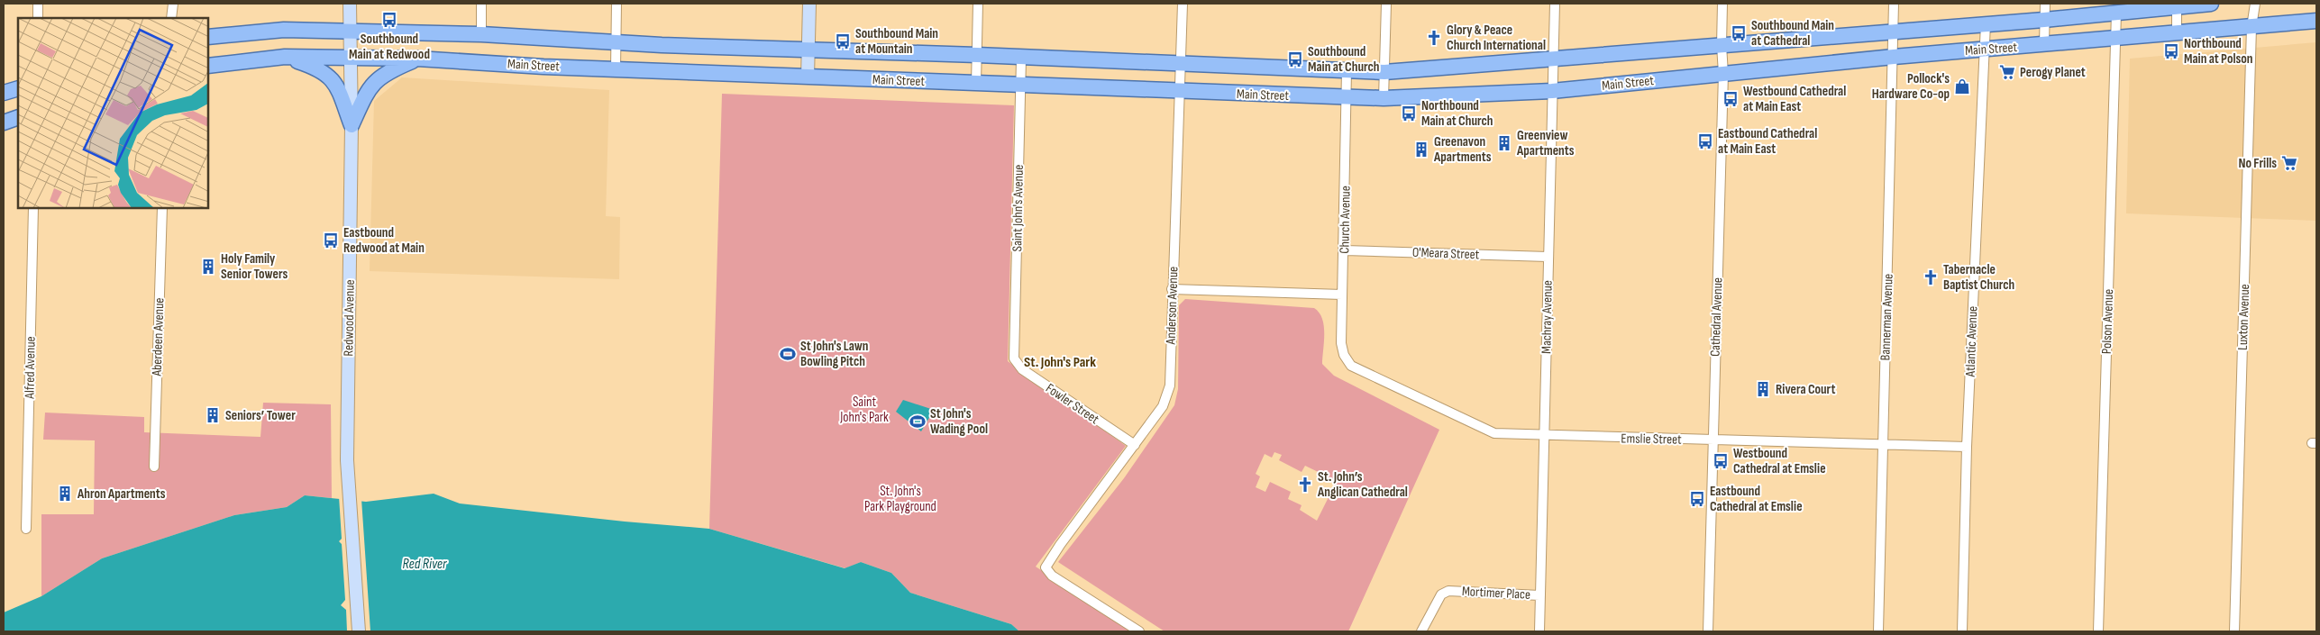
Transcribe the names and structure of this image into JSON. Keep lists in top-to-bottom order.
{
  "streets": {
    "main road": ["Main Street", "Redwood Avenue"],
    "street": [
      "Saint John's Avenue",
      "Church Avenue",
      "O'Meara Street",
      "Anderson Avenue",
      "Machray Avenue",
      "Cathedral Avenue",
      "Bannerman Avenue",
      "Luxton Avenue",
      "Polson Avenue",
      "Aberdeen Avenue",
      "Atlantic Avenue",
      "Alfred Avenue",
      "Fowler Street",
      "Emslie Street",
      "Mortimer Place"
    ]
  },
  "crossings": [
    ["Main Street", "Saint John's Avenue"],
    ["Main Street", "Church Avenue"],
    ["Main Street", "Anderson Avenue"],
    ["Main Street", "Machray Avenue"],
    ["Main Street", "Cathedral Avenue"],
    ["Main Street", "Bannerman Avenue"],
    ["Main Street", "Luxton Avenue"],
    ["Main Street", "Redwood Avenue"],
    ["Main Street", "Polson Avenue"],
    ["Main Street", "Atlantic Avenue"],
    ["Saint John's Avenue", "Fowler Street"],
    ["Church Avenue", "O'Meara Street"],
    ["Church Avenue", "Emslie Street"],
    ["O'Meara Street", "Machray Avenue"],
    ["Anderson Avenue", "Fowler Street"],
    ["Machray Avenue", "Emslie Street"],
    ["Machray Avenue", "Mortimer Place"],
    ["Cathedral Avenue", "Emslie Street"],
    ["Bannerman Avenue", "Emslie Street"],
    ["Atlantic Avenue", "Emslie Street"]
  ],
  "districts": ["St. John's Park"],
  "water": ["Red River"],
  "parks": ["Saint John's Park", "St. John's Park Playground"],
  "places": {
    "bus stop": [
      "Southbound Main at Redwood",
      "Southbound Main at Cathedral",
      "Southbound Main at Mountain",
      "Northbound Main at Polson",
      "Southbound Main at Church",
      "Westbound Cathedral at Main East",
      "Northbound Main at Church",
      "Eastbound Cathedral at Main East",
      "Eastbound Redwood at Main",
      "Westbound Cathedral at Emslie",
      "Eastbound Cathedral at Emslie"
    ],
    "church": ["Glory & Peace Church International", "Tabernacle Baptist Church", "St. John’s Anglican Cathedral"],
    "supermarket": ["Perogy Planet", "No Frills"],
    "shop": ["Pollock's Hardware Co-op"],
    "building": [
      "Greenview Apartments",
      "Greenavon Apartments",
      "Holy Family Senior Towers",
      "Rivera Court",
      "Seniors’ Tower",
      "Ahron Apartments"
    ],
    "sports": ["St John's Lawn Bowling Pitch", "St John's Wading Pool"]
  }
}
